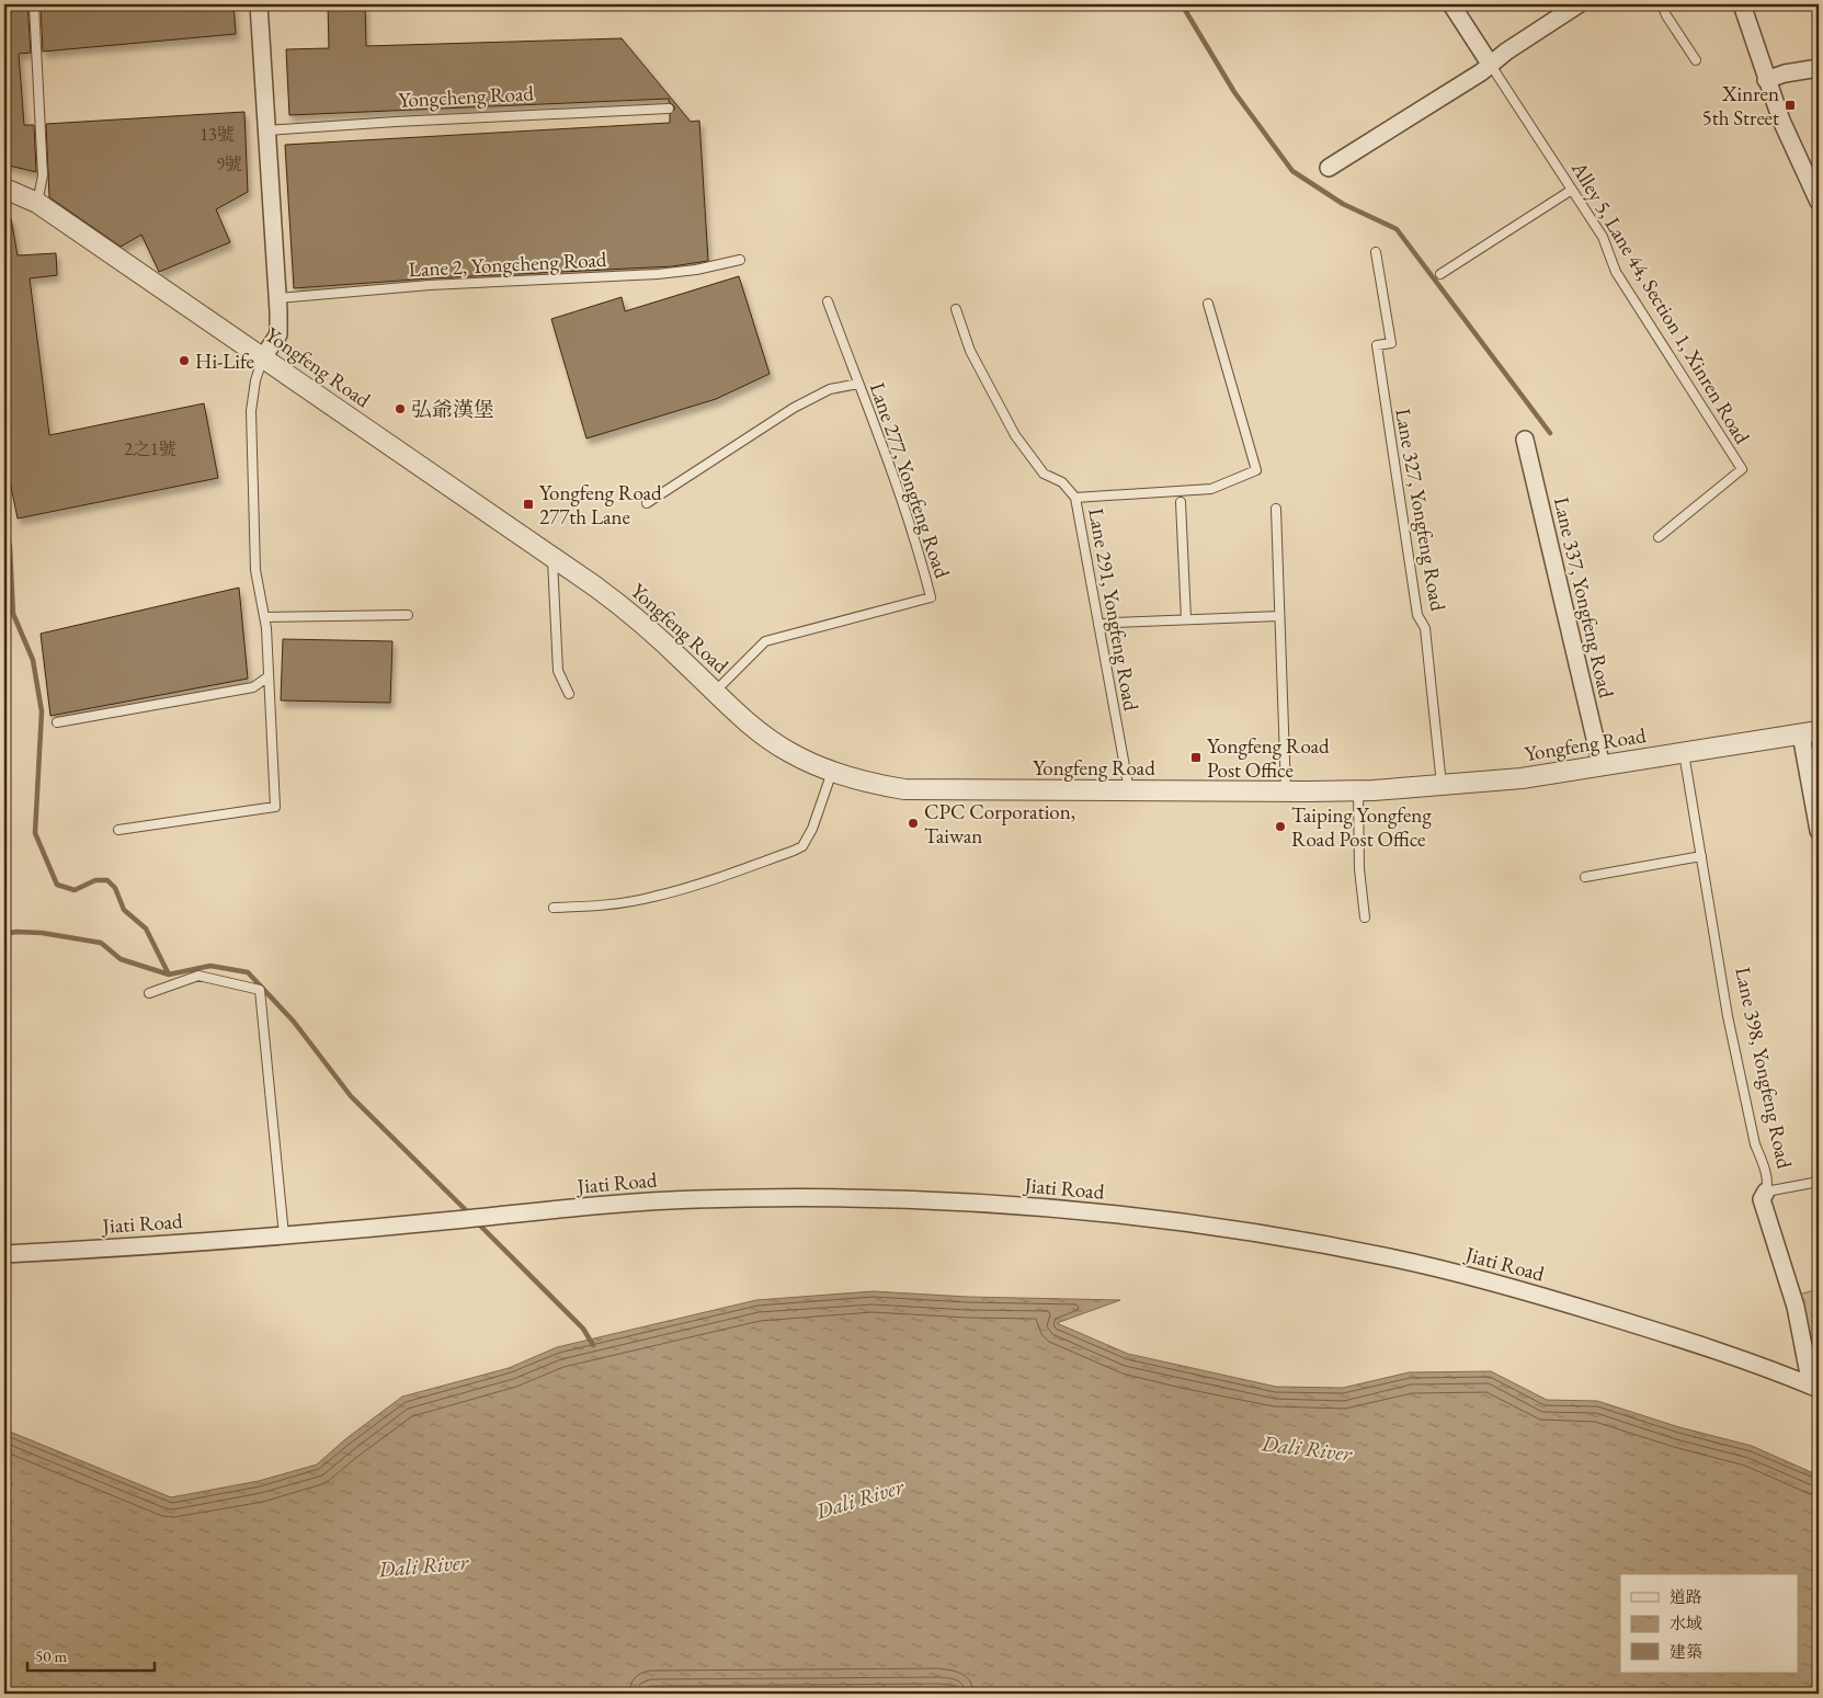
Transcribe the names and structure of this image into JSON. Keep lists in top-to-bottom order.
{
  "streets": {
    "street": [
      "Yongfeng Road",
      "Lane 337, Yongfeng Road",
      "Lane 398, Yongfeng Road",
      "Jiati Road"
    ],
    "lane": [
      "Yongcheng Road",
      "Lane 2, Yongcheng Road",
      "Alley 5, Lane 44, Section 1, Xinren Road",
      "Lane 277, Yongfeng Road",
      "Lane 327, Yongfeng Road",
      "Lane 291, Yongfeng Road"
    ]
  },
  "crossings": [
    ["Yongfeng Road", "Lane 277, Yongfeng Road"],
    ["Yongfeng Road", "Lane 327, Yongfeng Road"],
    ["Yongfeng Road", "Lane 337, Yongfeng Road"],
    ["Yongfeng Road", "Lane 291, Yongfeng Road"],
    ["Yongfeng Road", "Lane 398, Yongfeng Road"],
    ["Lane 398, Yongfeng Road", "Jiati Road"]
  ],
  "water": ["Dali River"],
  "places": {
    "transit": ["Xinren 5th Street", "Yongfeng Road 277th Lane", "Yongfeng Road Post Office"],
    "other": [
      "Hi-Life",
      "弘爺漢堡",
      "CPC Corporation, Taiwan",
      "Taiping Yongfeng Road Post Office"
    ]
  },
  "house_numbers": ["13號", "9號", "2之1號"],
  "legend": ["道路", "水域", "建築"],
  "scale_bar": "50 m"
}
